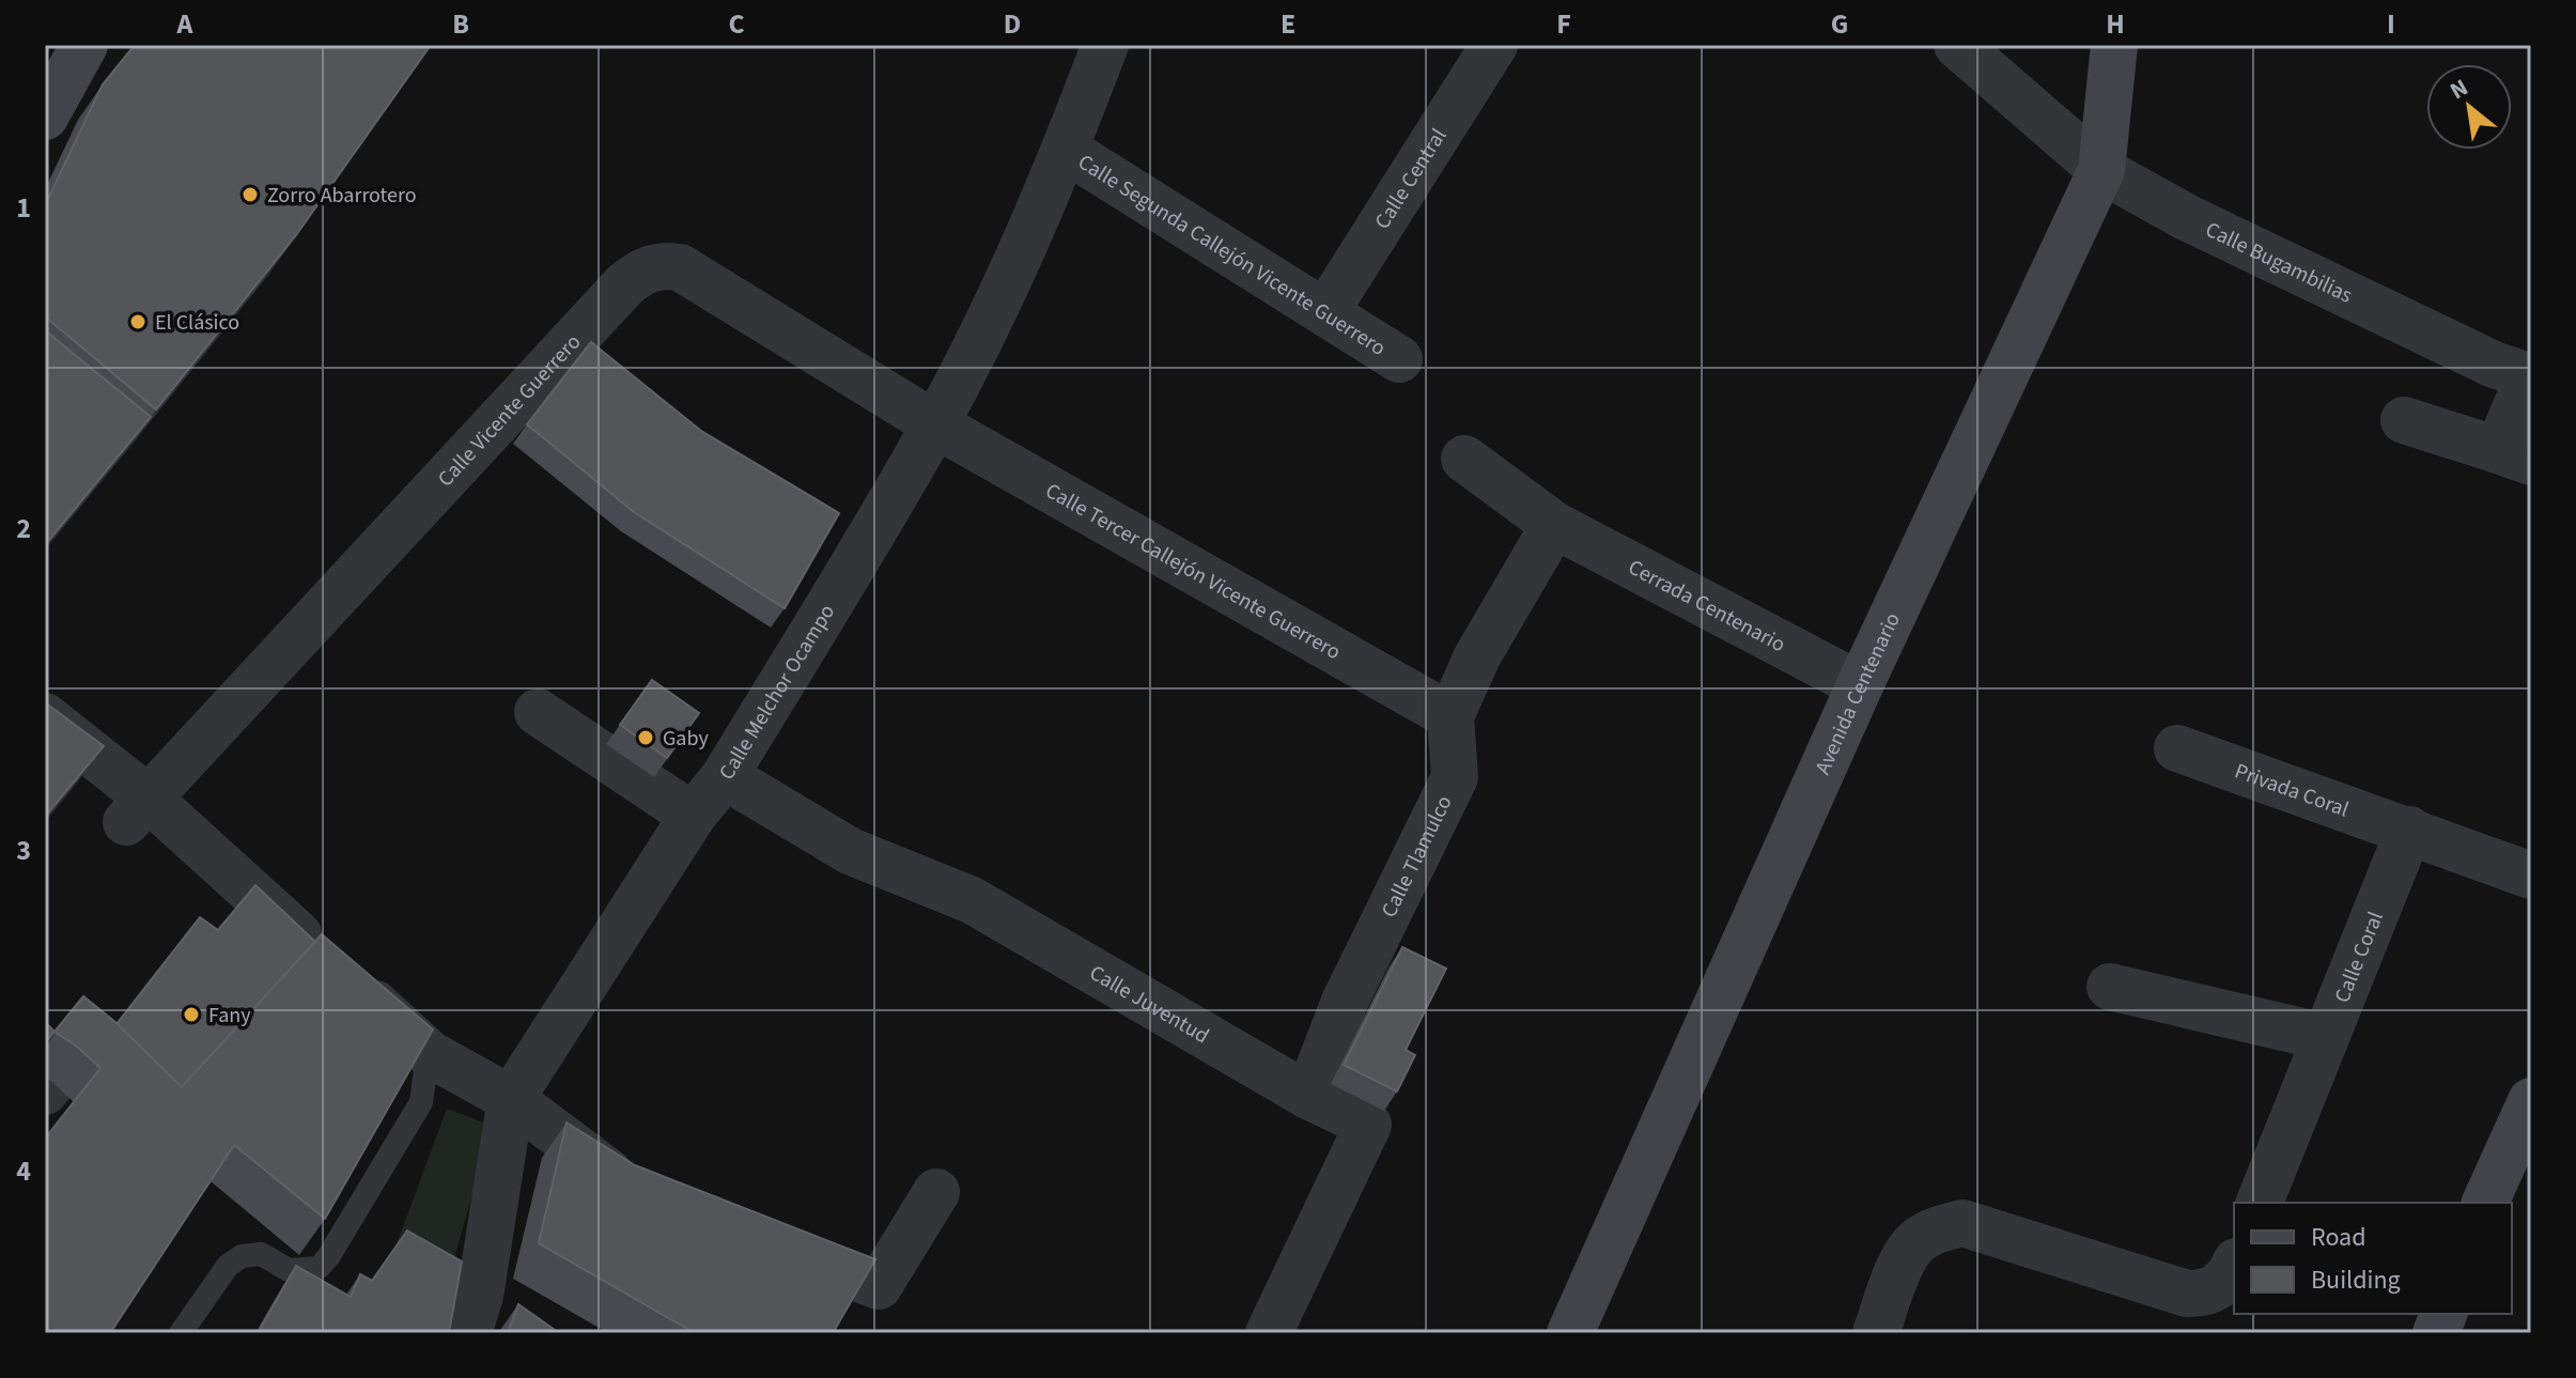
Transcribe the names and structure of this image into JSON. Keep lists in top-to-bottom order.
{
  "streets": {
    "main road": ["Avenida Centenario"],
    "street": [
      "Calle Central",
      "Calle Segunda Callejón Vicente Guerrero",
      "Calle Bugambilias",
      "Calle Vicente Guerrero",
      "Calle Tercer Callejón Vicente Guerrero",
      "Cerrada Centenario",
      "Calle Melchor Ocampo",
      "Privada Coral",
      "Calle Tlamulco",
      "Calle Coral",
      "Calle Juventud"
    ]
  },
  "crossings": [
    ["Calle Central", "Calle Segunda Callejón Vicente Guerrero"],
    ["Calle Segunda Callejón Vicente Guerrero", "Calle Melchor Ocampo"],
    ["Calle Bugambilias", "Avenida Centenario"],
    ["Calle Vicente Guerrero", "Calle Tercer Callejón Vicente Guerrero"],
    ["Calle Vicente Guerrero", "Calle Melchor Ocampo"],
    ["Calle Tercer Callejón Vicente Guerrero", "Calle Melchor Ocampo"],
    ["Calle Tercer Callejón Vicente Guerrero", "Calle Tlamulco"],
    ["Cerrada Centenario", "Avenida Centenario"],
    ["Cerrada Centenario", "Calle Tlamulco"],
    ["Calle Melchor Ocampo", "Calle Juventud"],
    ["Privada Coral", "Calle Coral"],
    ["Calle Tlamulco", "Calle Juventud"]
  ],
  "places": [
    "Zorro Abarrotero",
    "El Clásico",
    "Gaby",
    "Fany"
  ],
  "legend": ["Road", "Building"],
  "north": "top left",
  "grid": {
    "columns": [
      "A",
      "B",
      "C",
      "D",
      "E",
      "F",
      "G",
      "H",
      "I"
    ],
    "rows": [
      "1",
      "2",
      "3",
      "4"
    ]
  }
}
